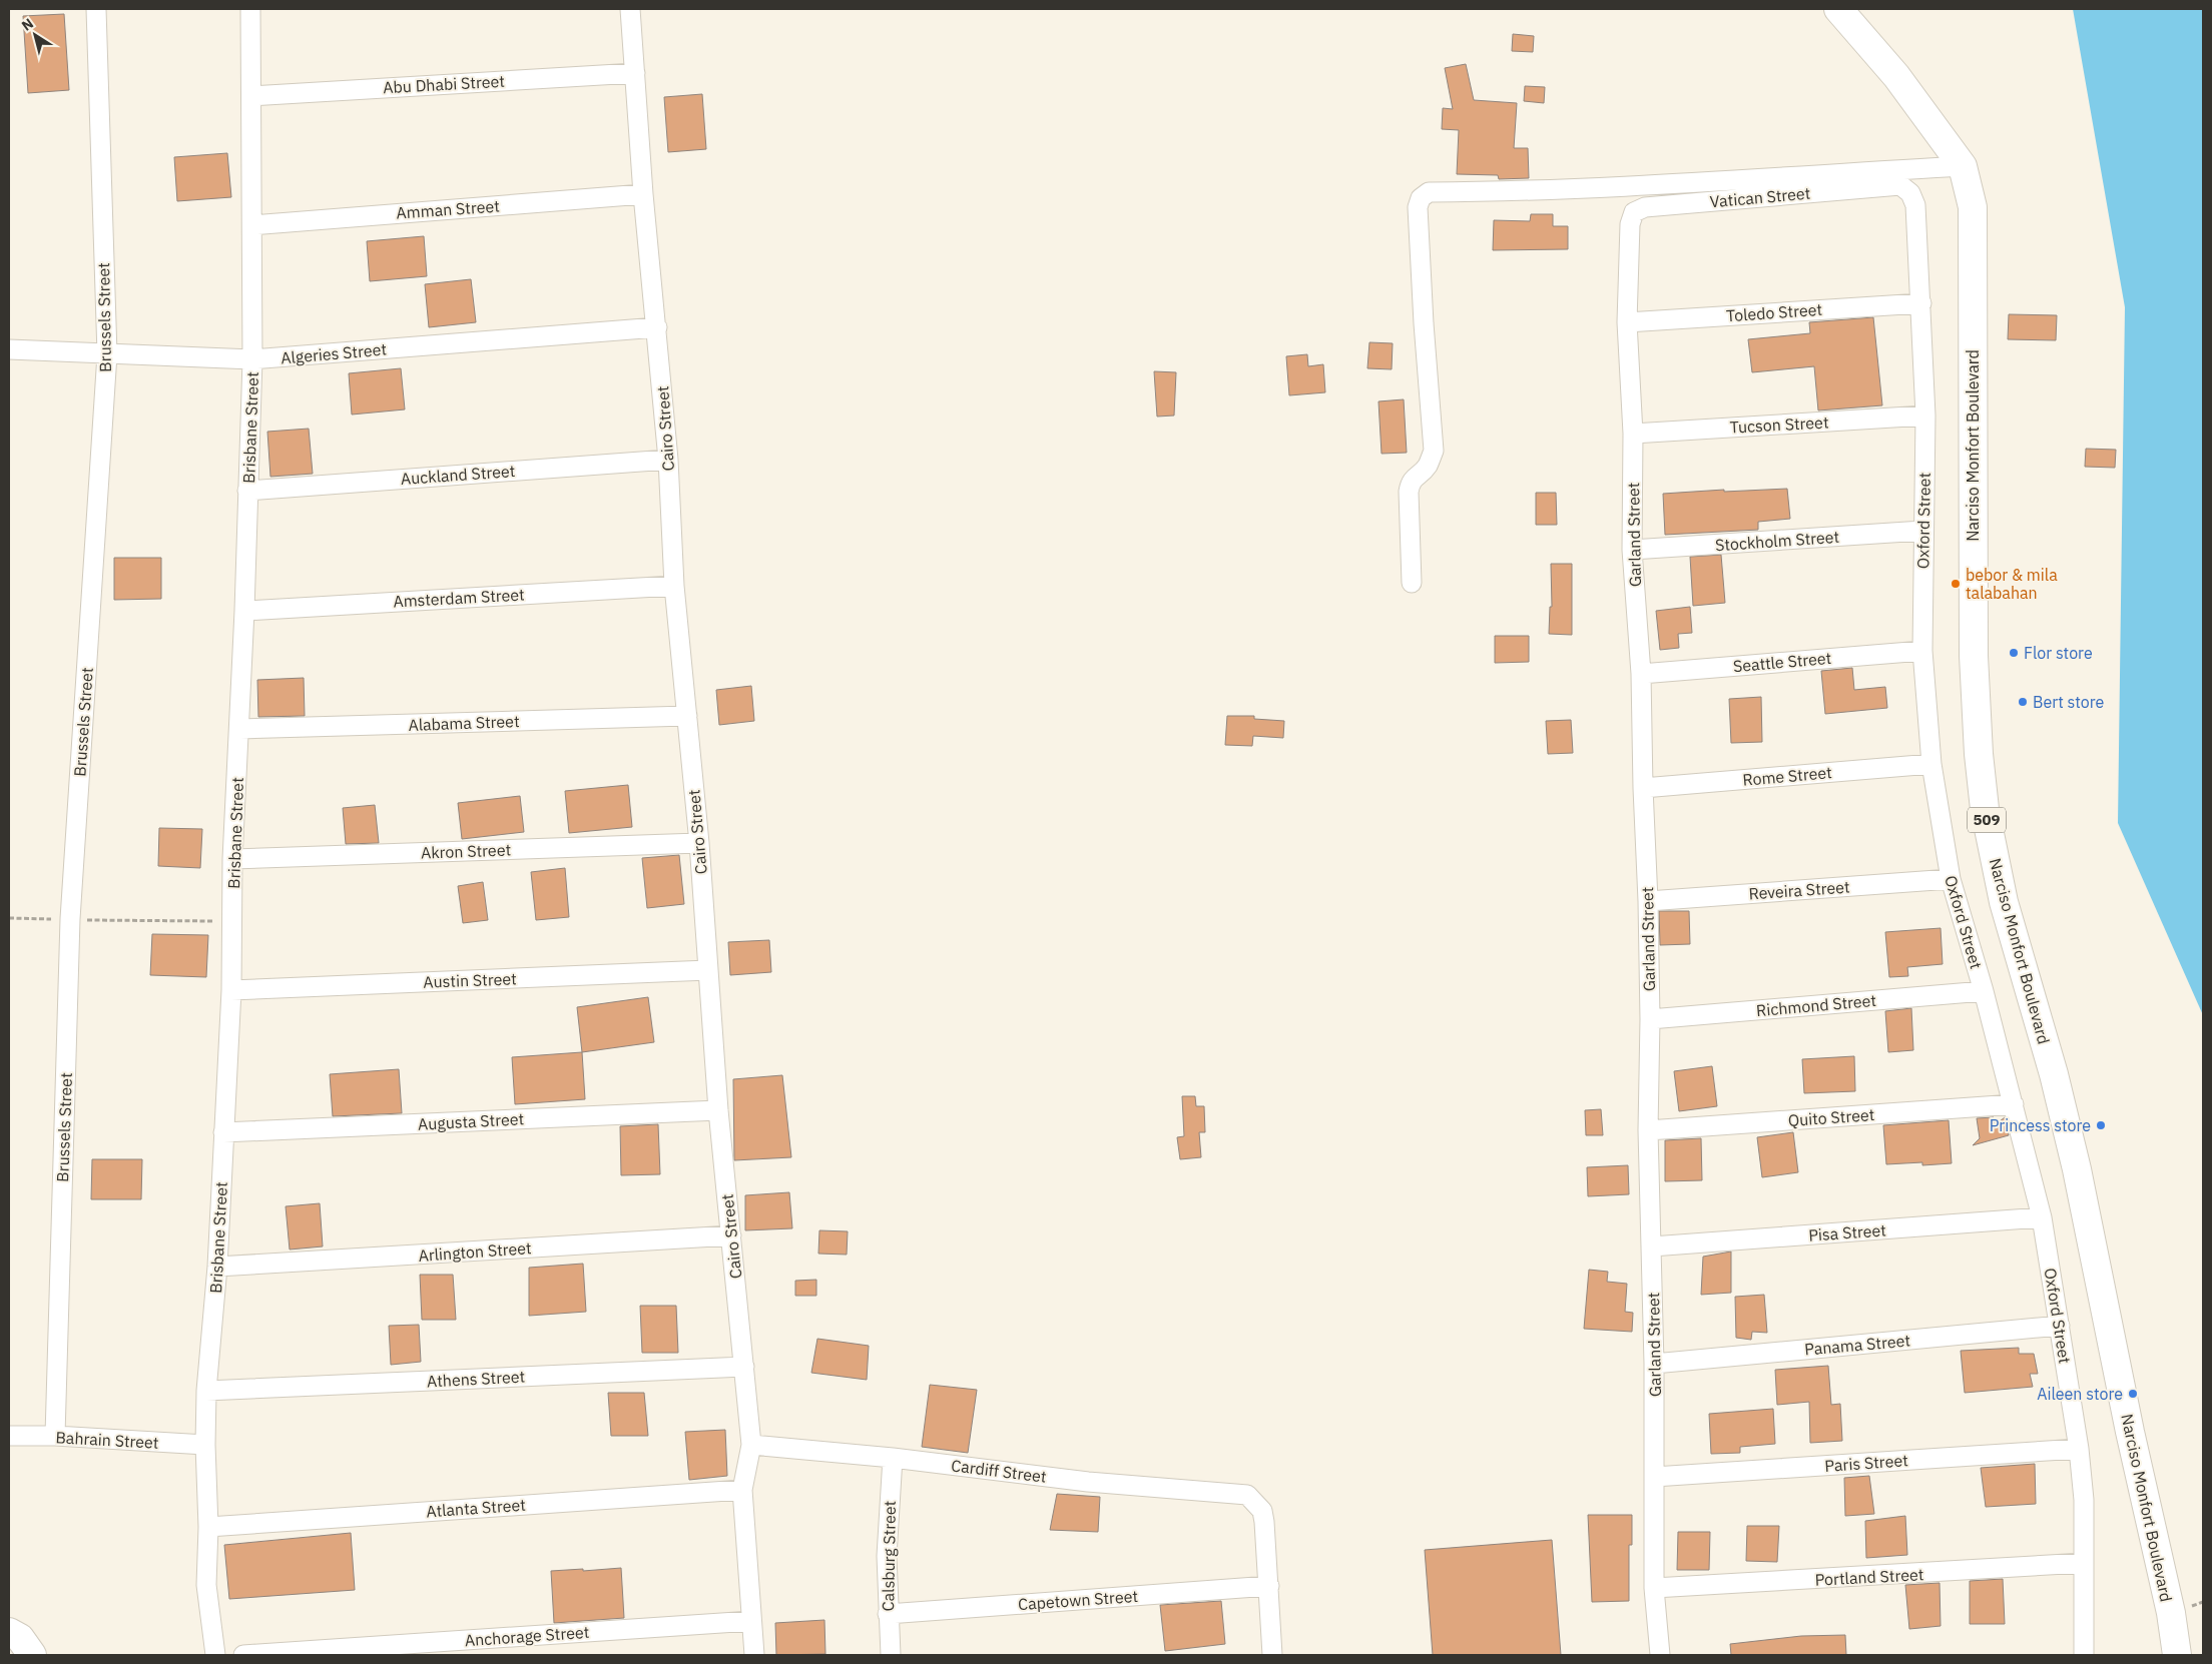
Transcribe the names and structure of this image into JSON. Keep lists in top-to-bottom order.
{
  "streets": {
    "main road": ["Narciso Monfort Boulevard", "509"],
    "street": [
      "Abu Dhabi Street",
      "Vatican Street",
      "Amman Street",
      "Toledo Street",
      "Brussels Street",
      "Algeries Street",
      "Tucson Street",
      "Brisbane Street",
      "Cairo Street",
      "Auckland Street",
      "Oxford Street",
      "Garland Street",
      "Stockholm Street",
      "Amsterdam Street",
      "Seattle Street",
      "Alabama Street",
      "Rome Street",
      "Akron Street",
      "Reveira Street",
      "Austin Street",
      "Richmond Street",
      "Quito Street",
      "Augusta Street",
      "Pisa Street",
      "Arlington Street",
      "Panama Street",
      "Athens Street",
      "Bahrain Street",
      "Paris Street",
      "Cardiff Street",
      "Atlanta Street",
      "Calsburg Street",
      "Portland Street",
      "Capetown Street",
      "Anchorage Street"
    ]
  },
  "crossings": [
    ["Abu Dhabi Street", "Brisbane Street"],
    ["Abu Dhabi Street", "Cairo Street"],
    ["Vatican Street", "Oxford Street"],
    ["Vatican Street", "Garland Street"],
    ["Amman Street", "Brisbane Street"],
    ["Amman Street", "Cairo Street"],
    ["Toledo Street", "Oxford Street"],
    ["Toledo Street", "Garland Street"],
    ["Brussels Street", "Algeries Street"],
    ["Brussels Street", "Bahrain Street"],
    ["Algeries Street", "Brisbane Street"],
    ["Algeries Street", "Cairo Street"],
    ["Tucson Street", "Oxford Street"],
    ["Tucson Street", "Garland Street"],
    ["Brisbane Street", "Auckland Street"],
    ["Brisbane Street", "Amsterdam Street"],
    ["Brisbane Street", "Alabama Street"],
    ["Brisbane Street", "Akron Street"],
    ["Brisbane Street", "Austin Street"],
    ["Brisbane Street", "Augusta Street"],
    ["Brisbane Street", "Arlington Street"],
    ["Brisbane Street", "Athens Street"],
    ["Brisbane Street", "Bahrain Street"],
    ["Brisbane Street", "Atlanta Street"],
    ["Cairo Street", "Auckland Street"],
    ["Cairo Street", "Amsterdam Street"],
    ["Cairo Street", "Alabama Street"],
    ["Cairo Street", "Akron Street"],
    ["Cairo Street", "Austin Street"],
    ["Cairo Street", "Augusta Street"],
    ["Cairo Street", "Arlington Street"],
    ["Cairo Street", "Athens Street"],
    ["Cairo Street", "Cardiff Street"],
    ["Cairo Street", "Atlanta Street"],
    ["Cairo Street", "Anchorage Street"],
    ["Oxford Street", "Stockholm Street"],
    ["Oxford Street", "Seattle Street"],
    ["Oxford Street", "Rome Street"],
    ["Oxford Street", "Reveira Street"],
    ["Oxford Street", "Richmond Street"],
    ["Oxford Street", "Quito Street"],
    ["Oxford Street", "Pisa Street"],
    ["Oxford Street", "Panama Street"],
    ["Oxford Street", "Paris Street"],
    ["Oxford Street", "Portland Street"],
    ["Garland Street", "Stockholm Street"],
    ["Garland Street", "Seattle Street"],
    ["Garland Street", "Rome Street"],
    ["Garland Street", "Reveira Street"],
    ["Garland Street", "Richmond Street"],
    ["Garland Street", "Quito Street"],
    ["Garland Street", "Pisa Street"],
    ["Garland Street", "Panama Street"],
    ["Garland Street", "Paris Street"],
    ["Garland Street", "Portland Street"],
    ["Cardiff Street", "Calsburg Street"],
    ["Cardiff Street", "Capetown Street"],
    ["Calsburg Street", "Capetown Street"]
  ],
  "places": [
    "bebor & mila talabahan",
    "Flor store",
    "Bert store",
    "Princess store",
    "Aileen store"
  ],
  "north": "top left"
}
